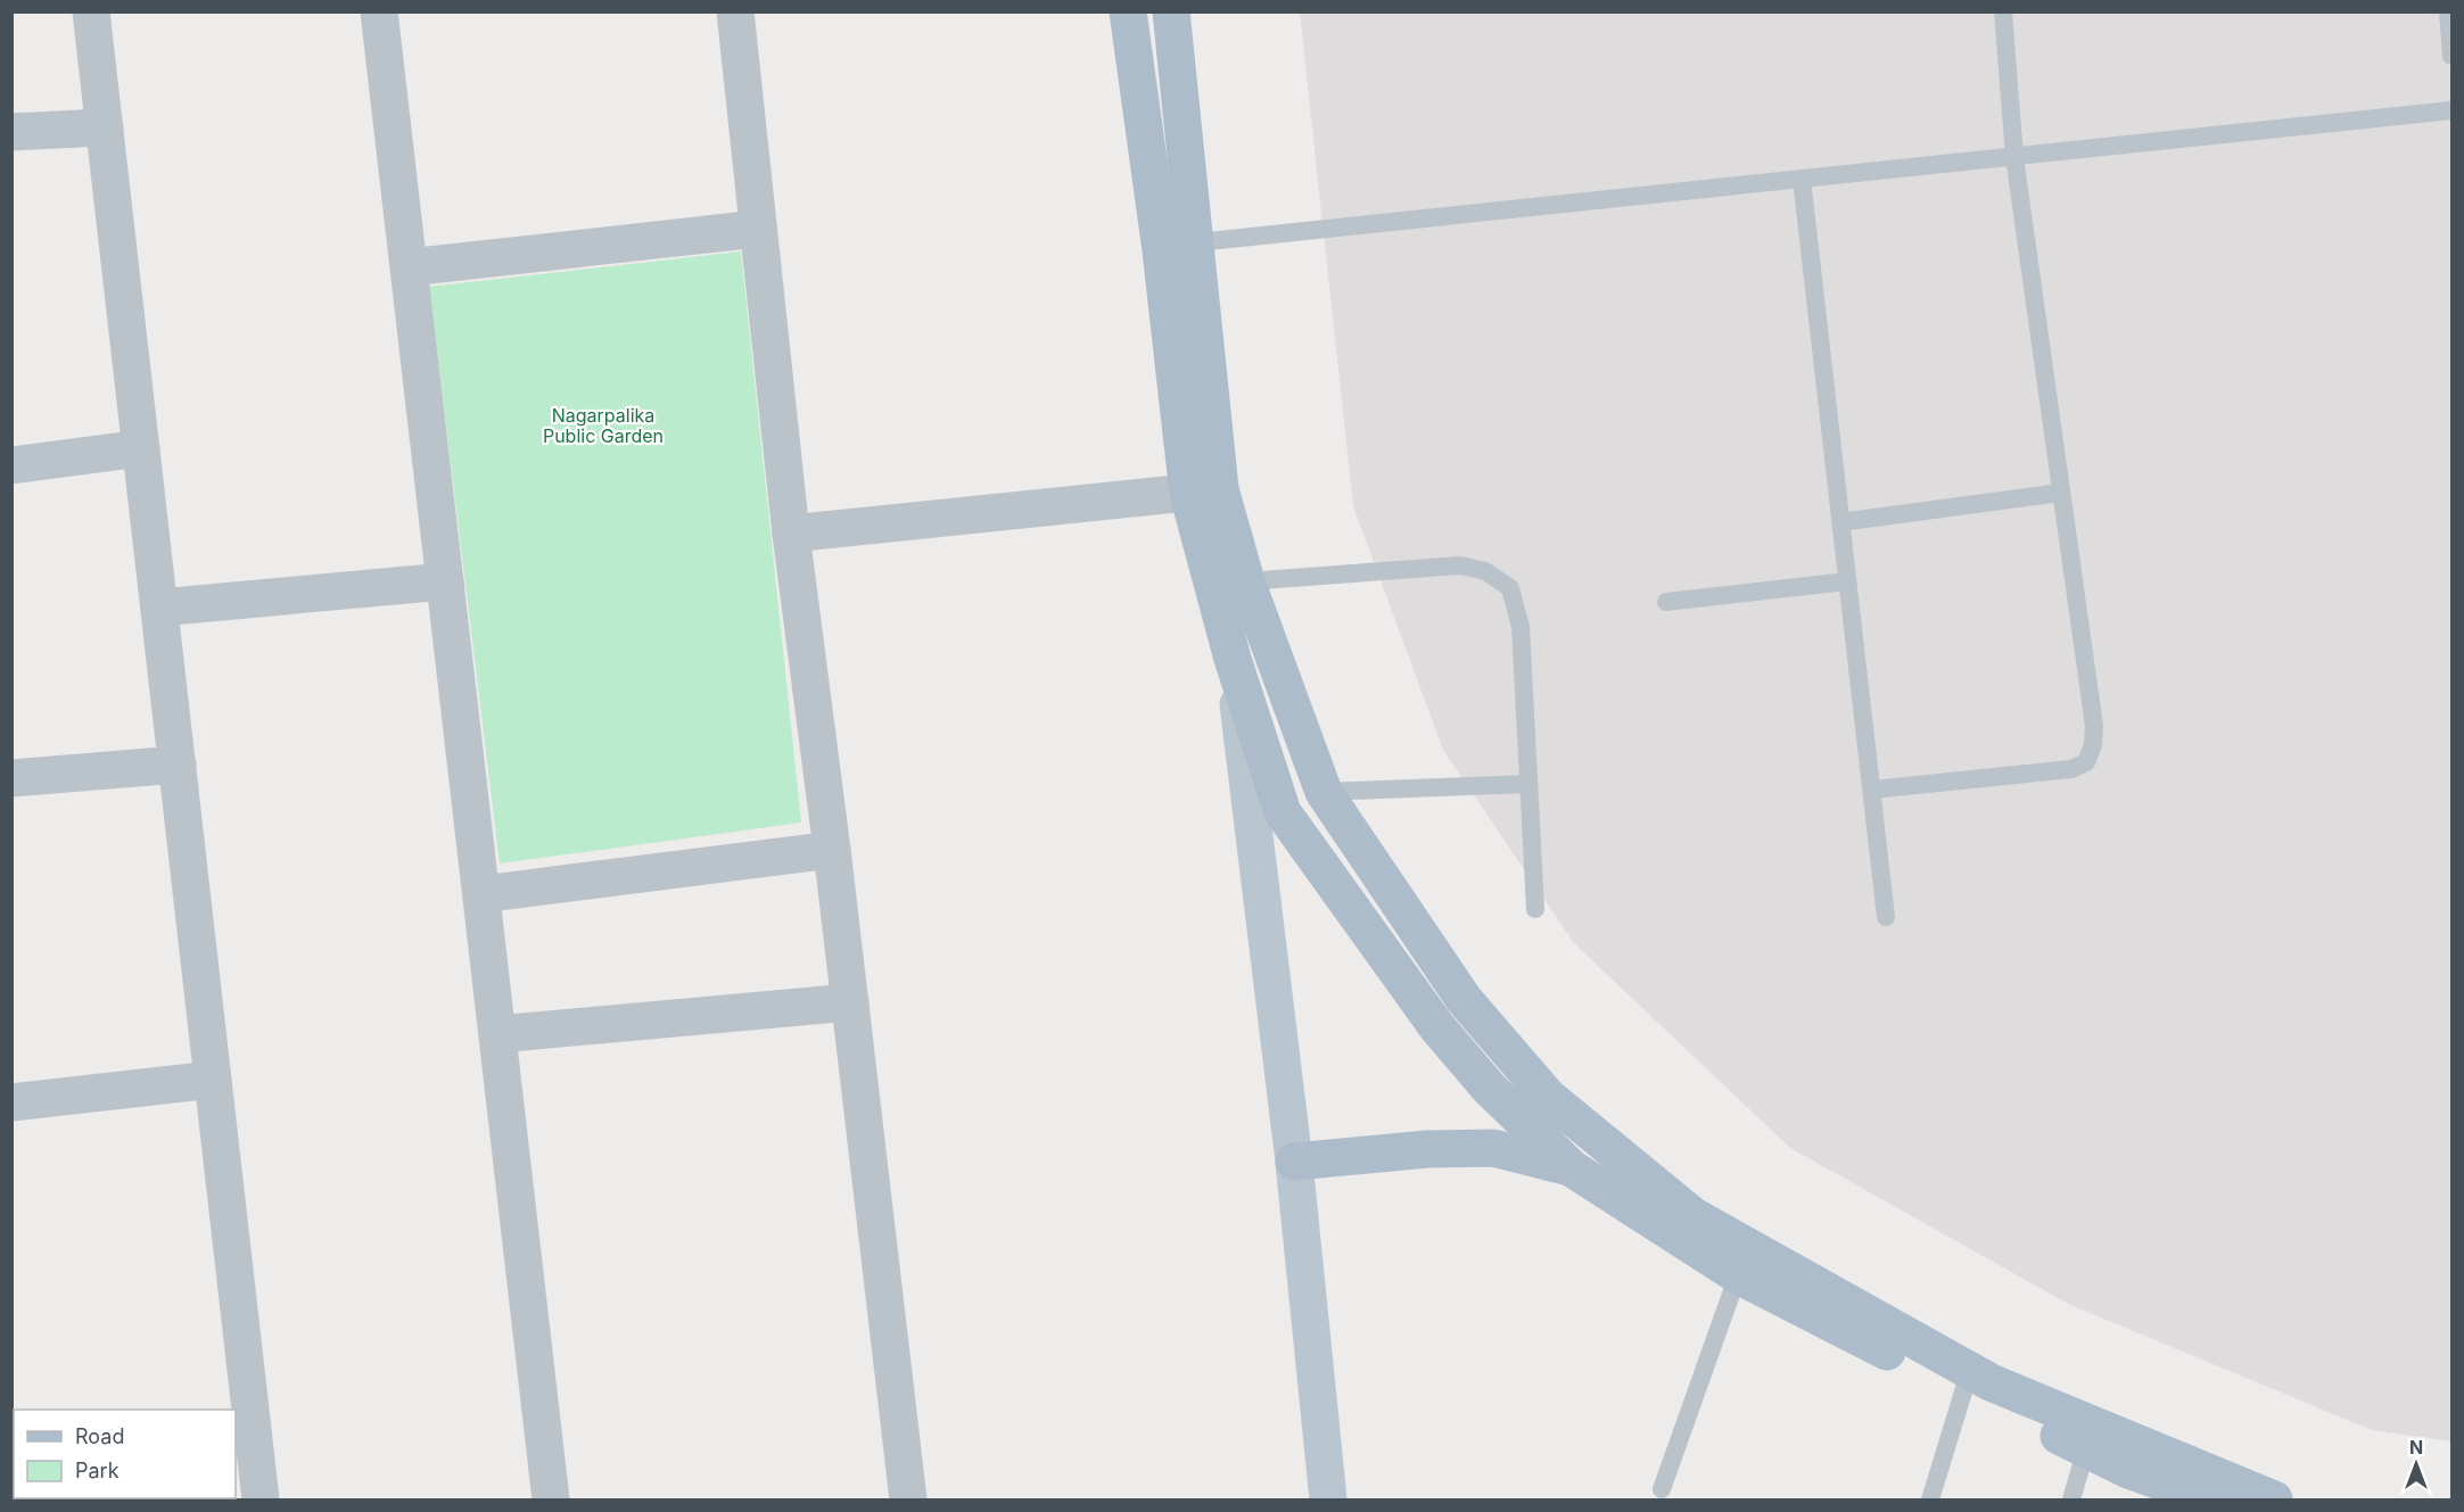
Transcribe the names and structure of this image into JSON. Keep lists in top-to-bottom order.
{
  "parks": ["Nagarpalika Public Garden"],
  "legend": ["Road", "Park"],
  "north": "top"
}
